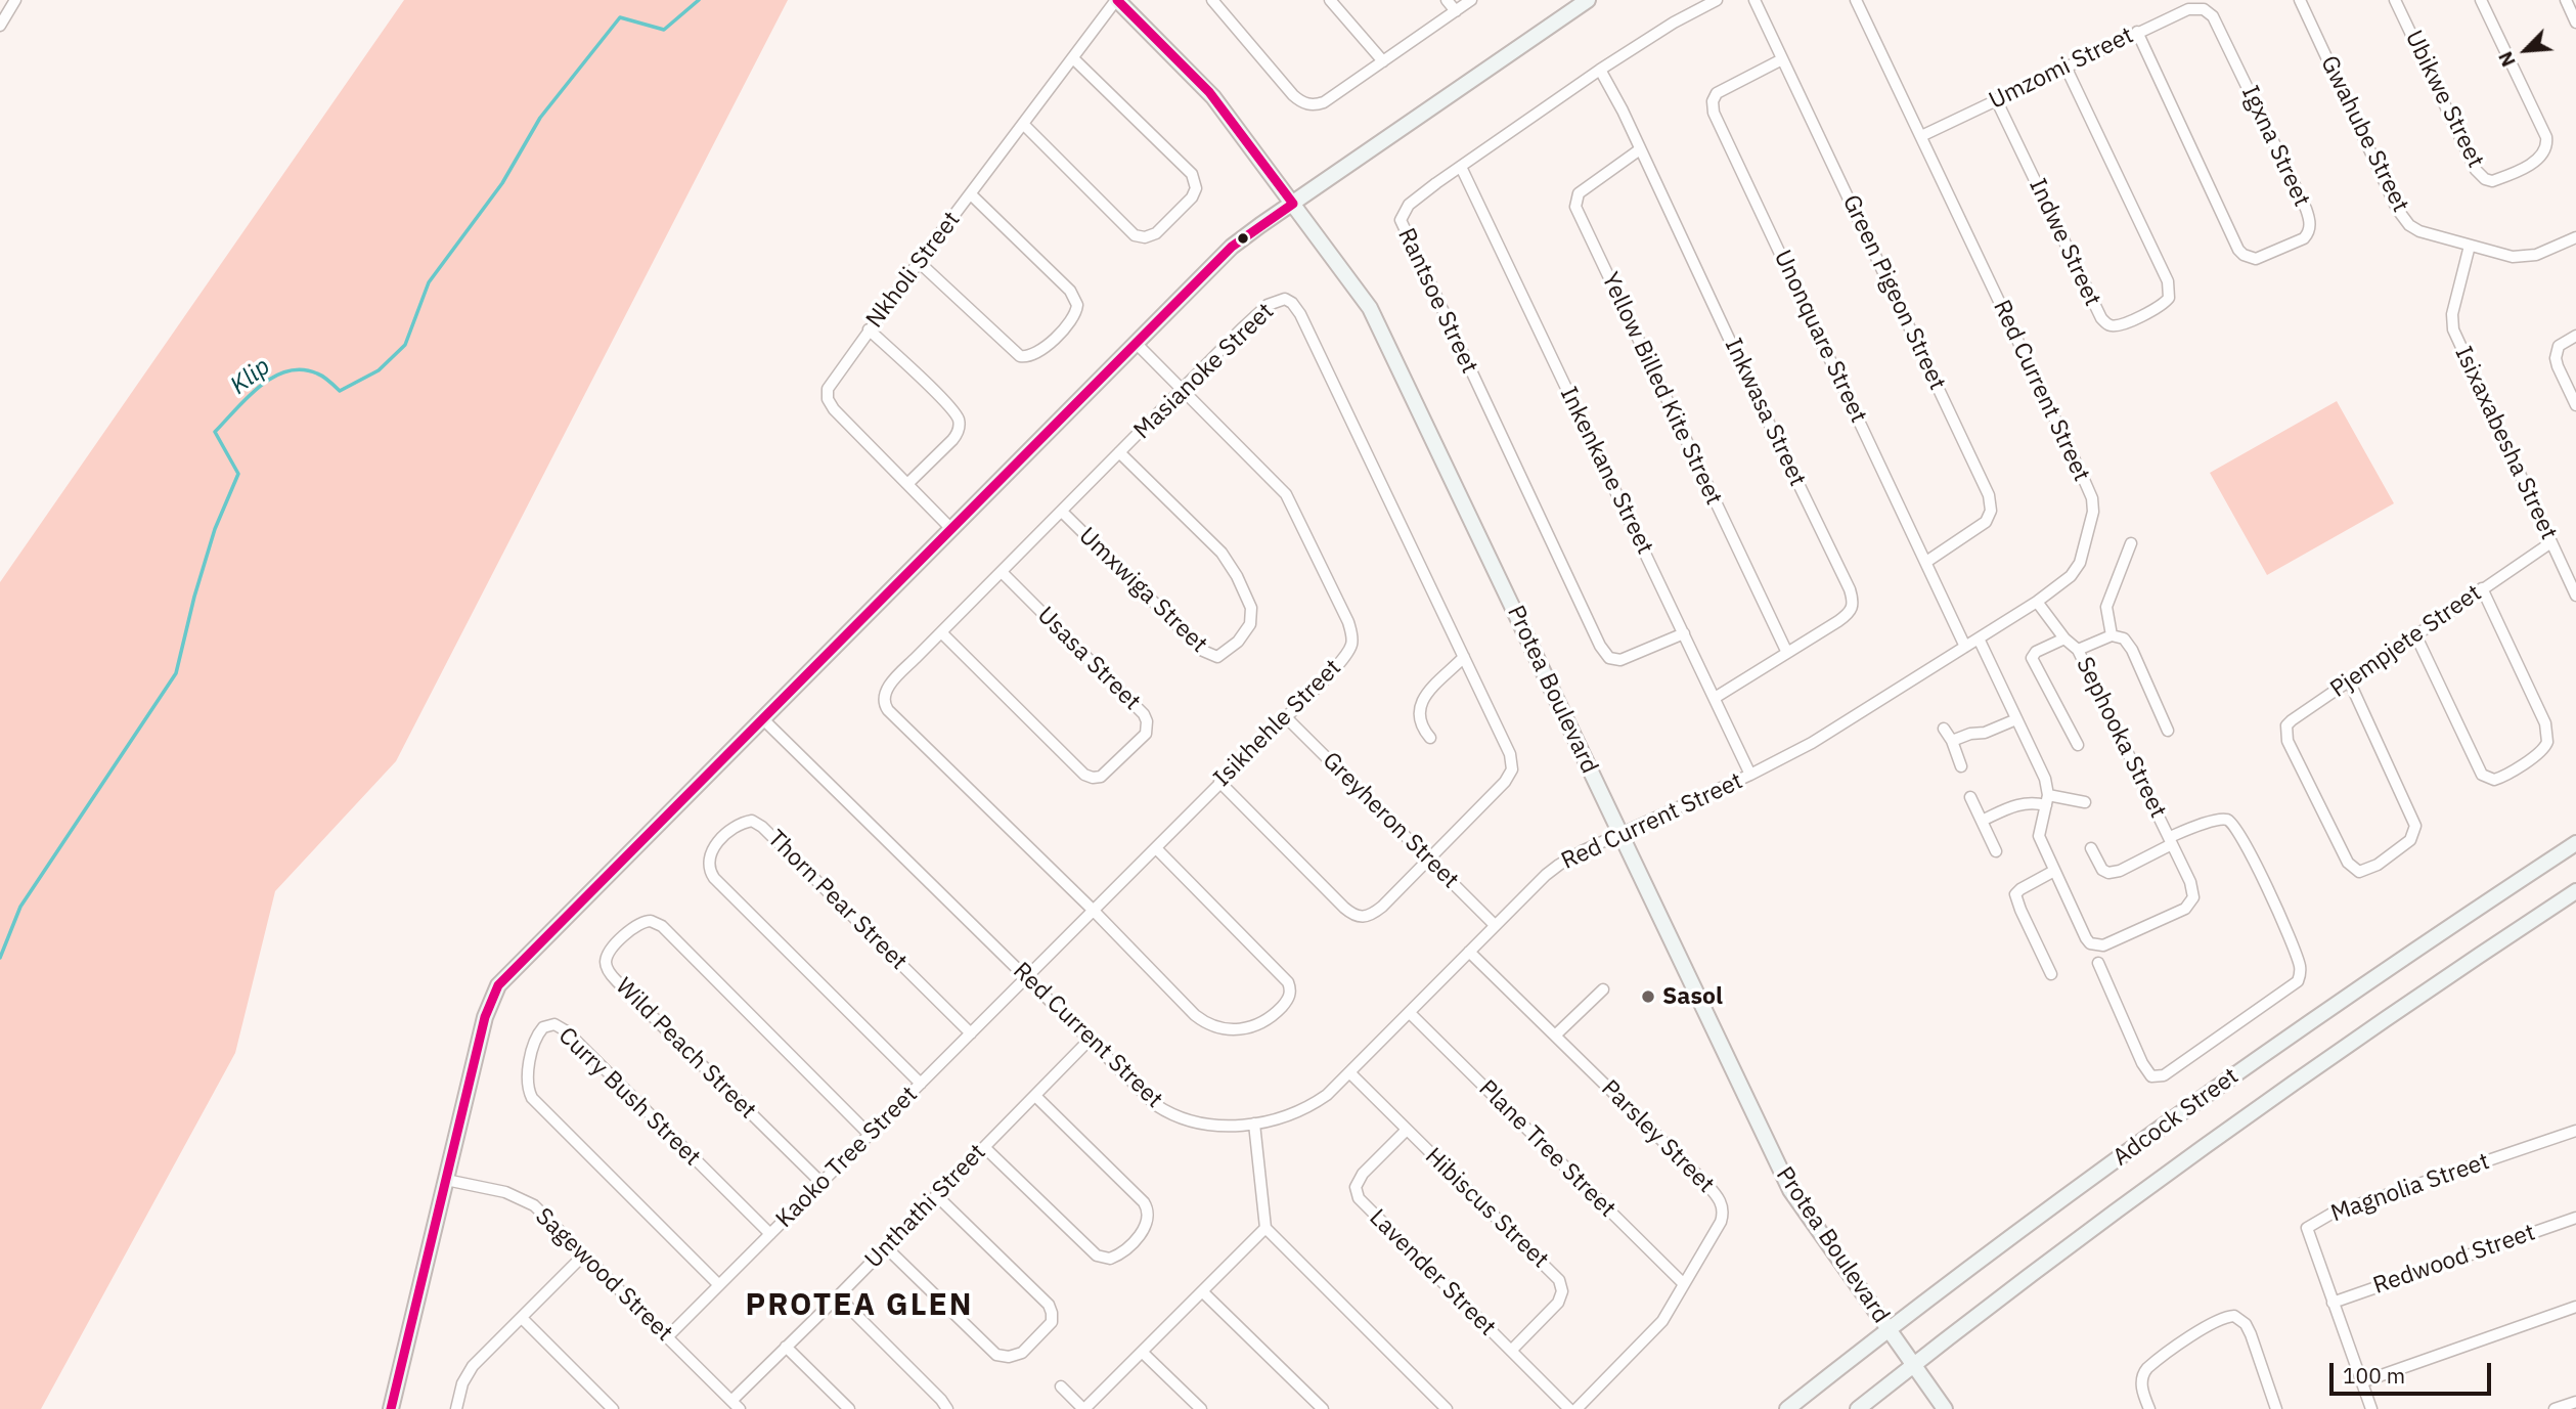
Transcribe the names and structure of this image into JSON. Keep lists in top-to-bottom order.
{
  "streets": {
    "street": [
      "Umzomi Street",
      "Ubikwe Street",
      "Gwahube Street",
      "Igxna Street",
      "Indwe Street",
      "Nkholi Street",
      "Green Pigeon Street",
      "Rantsoe Street",
      "Unonquare Street",
      "Masianoke Street",
      "Yellow Billed Kite Street",
      "Red Current Street",
      "Inkwasa Street",
      "Isixaxabesha Street",
      "Inkenkane Street",
      "Umxwiga Street",
      "Pjempjete Street",
      "Usasa Street",
      "Protea Boulevard",
      "Isikhehle Street",
      "Sephooka Street",
      "Greyheron Street",
      "Thorn Pear Street",
      "Wild Peach Street",
      "Curry Bush Street",
      "Adcock Street",
      "Parsley Street",
      "Plane Tree Street",
      "Kaoko Tree Street",
      "Magnolia Street",
      "Unthathi Street",
      "Hibiscus Street",
      "Redwood Street",
      "Lavender Street",
      "Sagewood Street"
    ]
  },
  "crossings": [
    ["Umzomi Street", "Igxna Street"],
    ["Umzomi Street", "Indwe Street"],
    ["Umzomi Street", "Red Current Street"],
    ["Gwahube Street", "Isixaxabesha Street"],
    ["Nkholi Street", "Protea Boulevard"],
    ["Green Pigeon Street", "Unonquare Street"],
    ["Rantsoe Street", "Inkwasa Street"],
    ["Rantsoe Street", "Inkenkane Street"],
    ["Unonquare Street", "Red Current Street"],
    ["Masianoke Street", "Umxwiga Street"],
    ["Masianoke Street", "Usasa Street"],
    ["Masianoke Street", "Isikhehle Street"],
    ["Masianoke Street", "Greyheron Street"],
    ["Yellow Billed Kite Street", "Inkwasa Street"],
    ["Red Current Street", "Inkenkane Street"],
    ["Red Current Street", "Protea Boulevard"],
    ["Red Current Street", "Isikhehle Street"],
    ["Red Current Street", "Sephooka Street"],
    ["Red Current Street", "Greyheron Street"],
    ["Red Current Street", "Parsley Street"],
    ["Red Current Street", "Plane Tree Street"],
    ["Red Current Street", "Kaoko Tree Street"],
    ["Red Current Street", "Unthathi Street"],
    ["Red Current Street", "Hibiscus Street"],
    ["Inkwasa Street", "Inkenkane Street"],
    ["Isixaxabesha Street", "Pjempjete Street"],
    ["Protea Boulevard", "Adcock Street"],
    ["Isikhehle Street", "Greyheron Street"],
    ["Isikhehle Street", "Kaoko Tree Street"],
    ["Thorn Pear Street", "Kaoko Tree Street"],
    ["Wild Peach Street", "Kaoko Tree Street"],
    ["Curry Bush Street", "Kaoko Tree Street"],
    ["Parsley Street", "Plane Tree Street"],
    ["Kaoko Tree Street", "Sagewood Street"],
    ["Magnolia Street", "Redwood Street"],
    ["Unthathi Street", "Sagewood Street"],
    ["Hibiscus Street", "Lavender Street"]
  ],
  "districts": ["PROTEA GLEN"],
  "water": ["Klip"],
  "places": ["Sasol"],
  "scale_bar": "100 m",
  "north": "bottom left"
}
